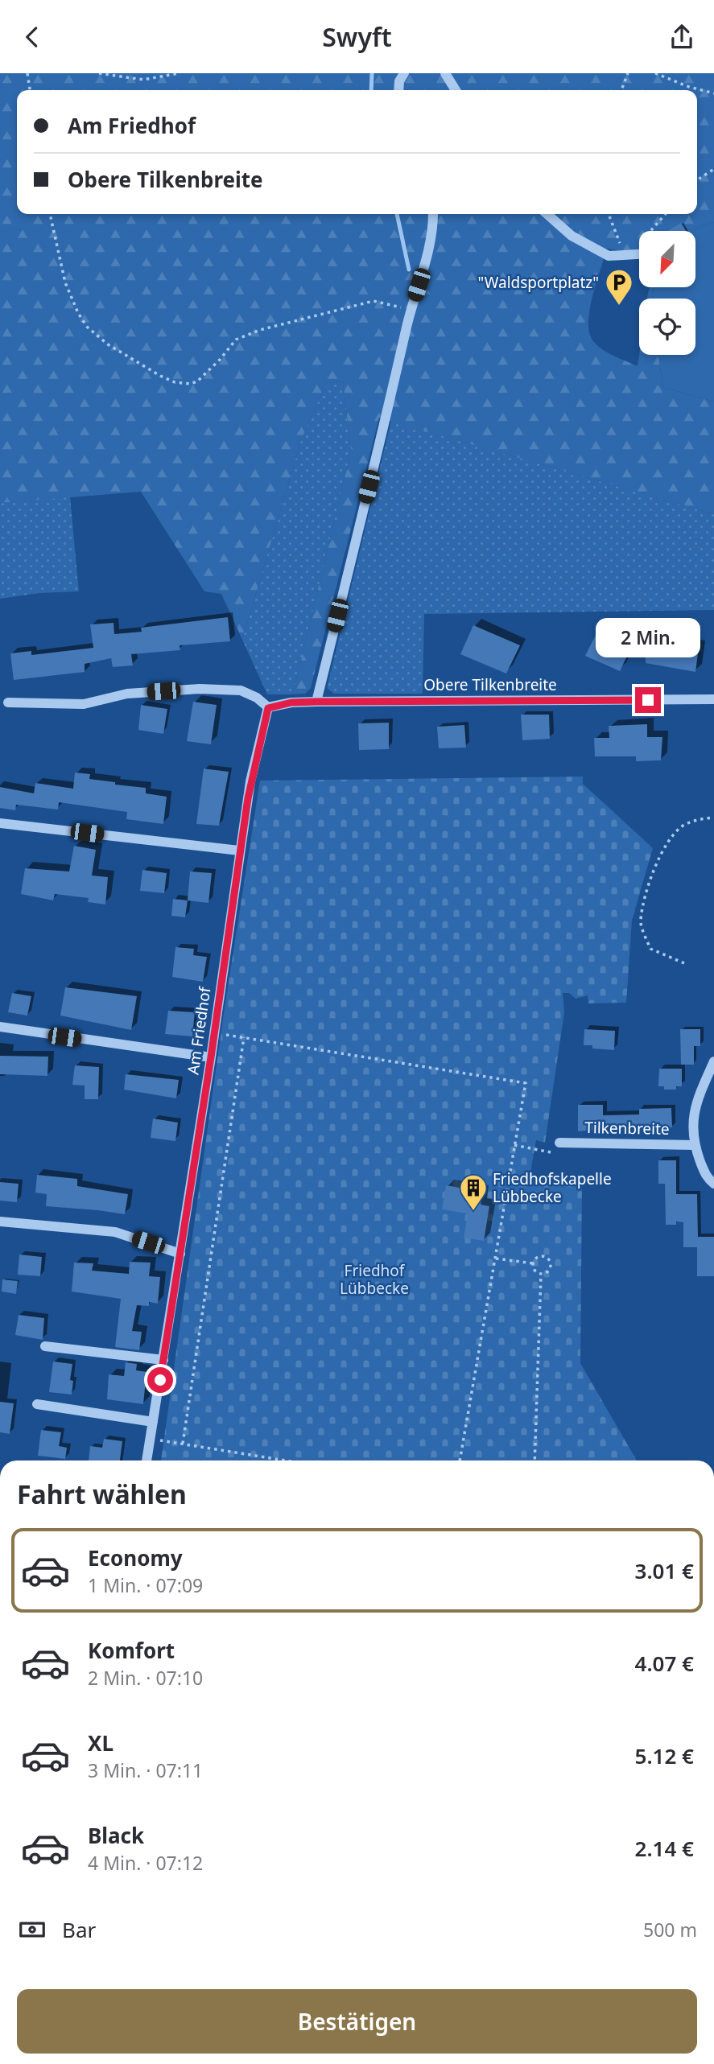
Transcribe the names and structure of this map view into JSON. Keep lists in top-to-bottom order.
{
  "streets": {
    "street": ["Obere Tilkenbreite", "Am Friedhof", "Tilkenbreite"]
  },
  "crossings": [
    ["Obere Tilkenbreite", "Am Friedhof"]
  ],
  "parks": ["Friedhof Lübbecke"],
  "places": {
    "parking": ["\"Waldsportplatz\""],
    "building": ["Friedhofskapelle Lübbecke"]
  },
  "north": "bottom left",
  "page": {
    "header": "Swyft",
    "banner": ["Am Friedhof", "Obere Tilkenbreite"],
    "bubble": "2 Min.",
    "heading": "Fahrt wählen",
    "list": [
      {
        "name": "Economy",
        "note": "1 Min. · 07:09",
        "value": "3.01 €"
      },
      {
        "name": "Komfort",
        "note": "2 Min. · 07:10",
        "value": "4.07 €"
      },
      {
        "name": "XL",
        "note": "3 Min. · 07:11",
        "value": "5.12 €"
      },
      {
        "name": "Black",
        "note": "4 Min. · 07:12",
        "value": "2.14 €"
      }
    ],
    "pay": ["Bar", "500 m"],
    "buttons": "Bestätigen"
  }
}
